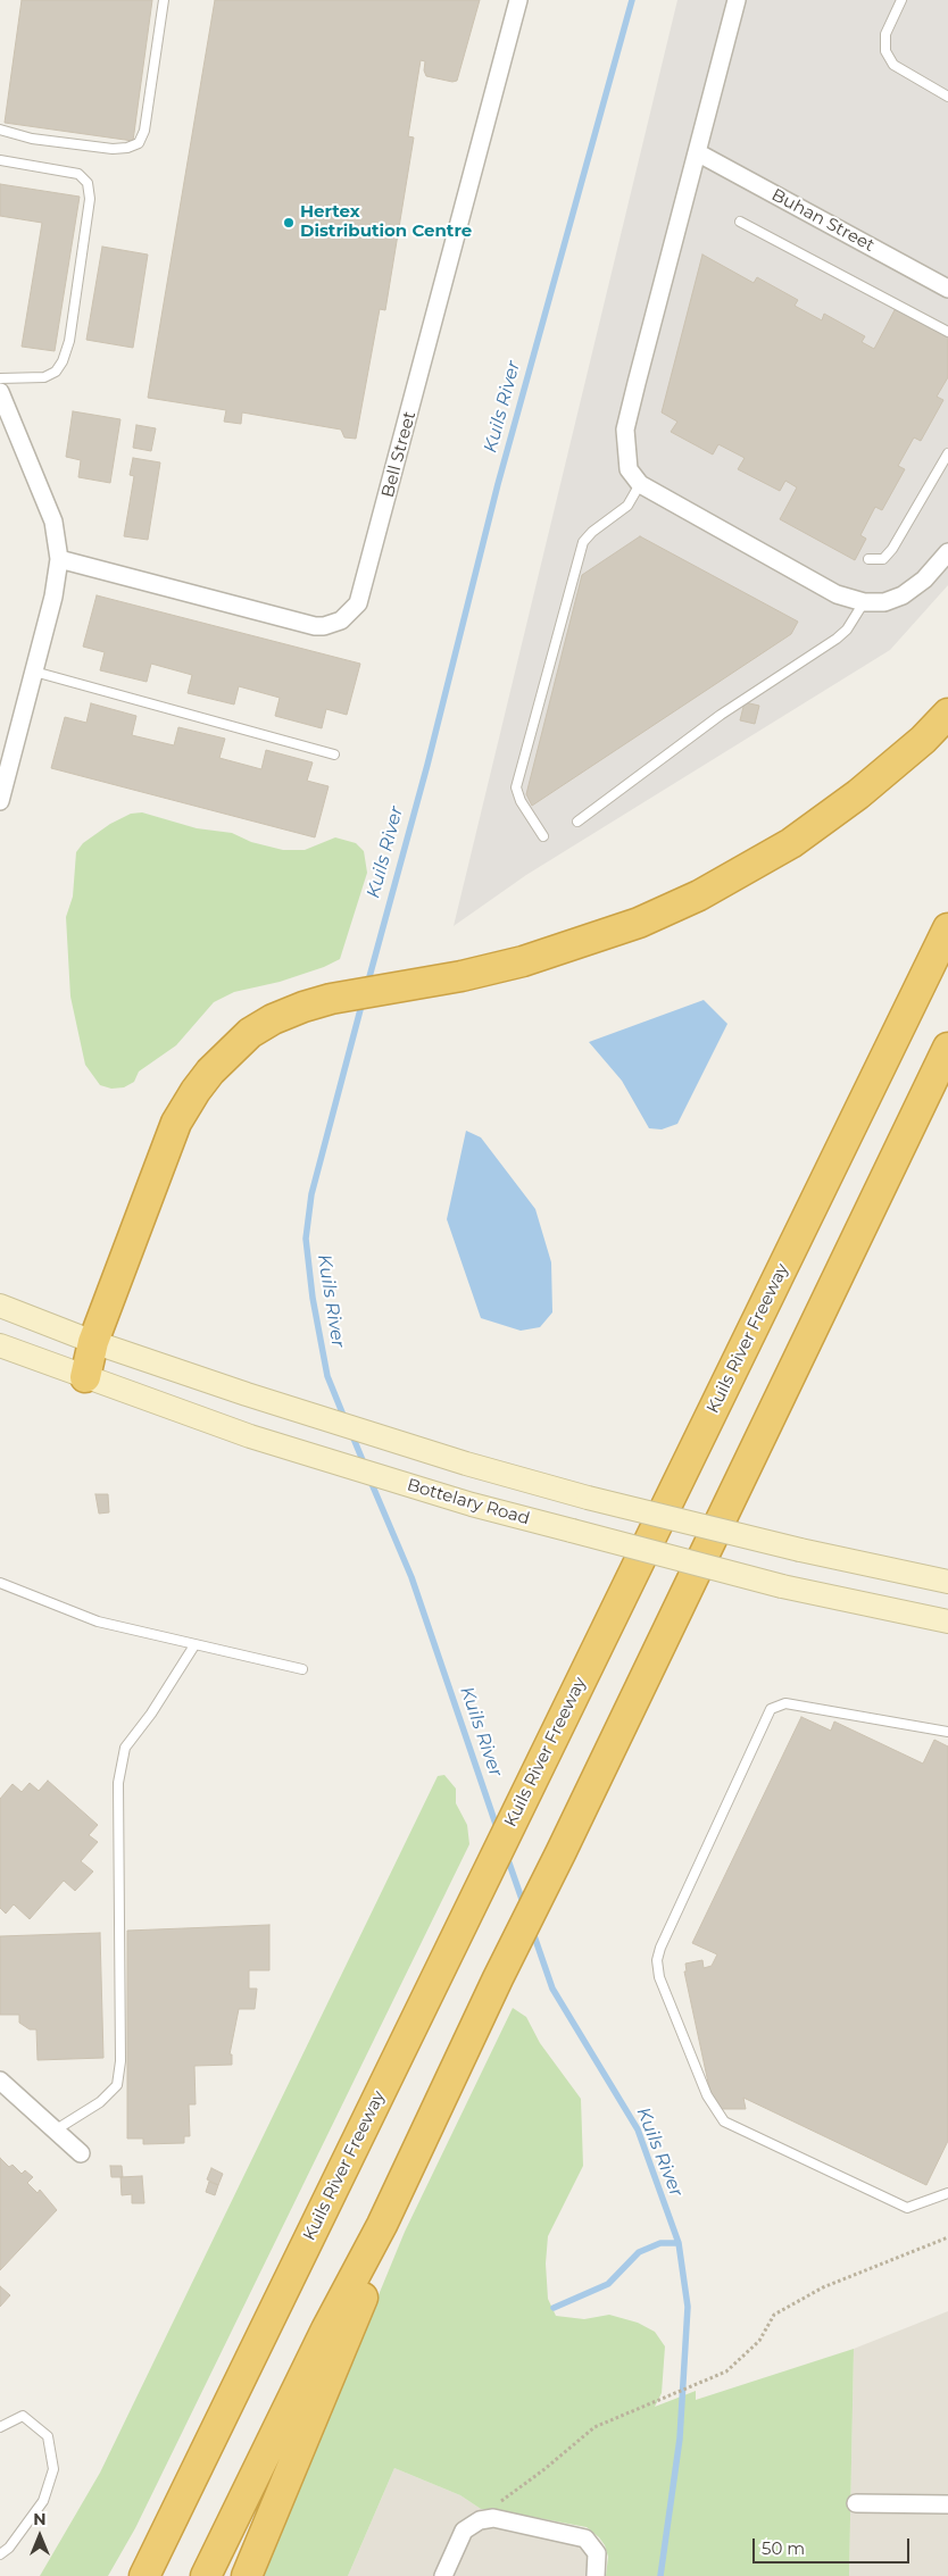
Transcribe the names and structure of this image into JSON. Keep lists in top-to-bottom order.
{
  "streets": {
    "highway": ["Kuils River Freeway"],
    "main road": ["Bottelary Road"],
    "street": ["Buhan Street", "Bell Street"]
  },
  "water": ["Kuils River"],
  "places": ["Hertex Distribution Centre"],
  "scale_bar": "50 m",
  "north": "top"
}
